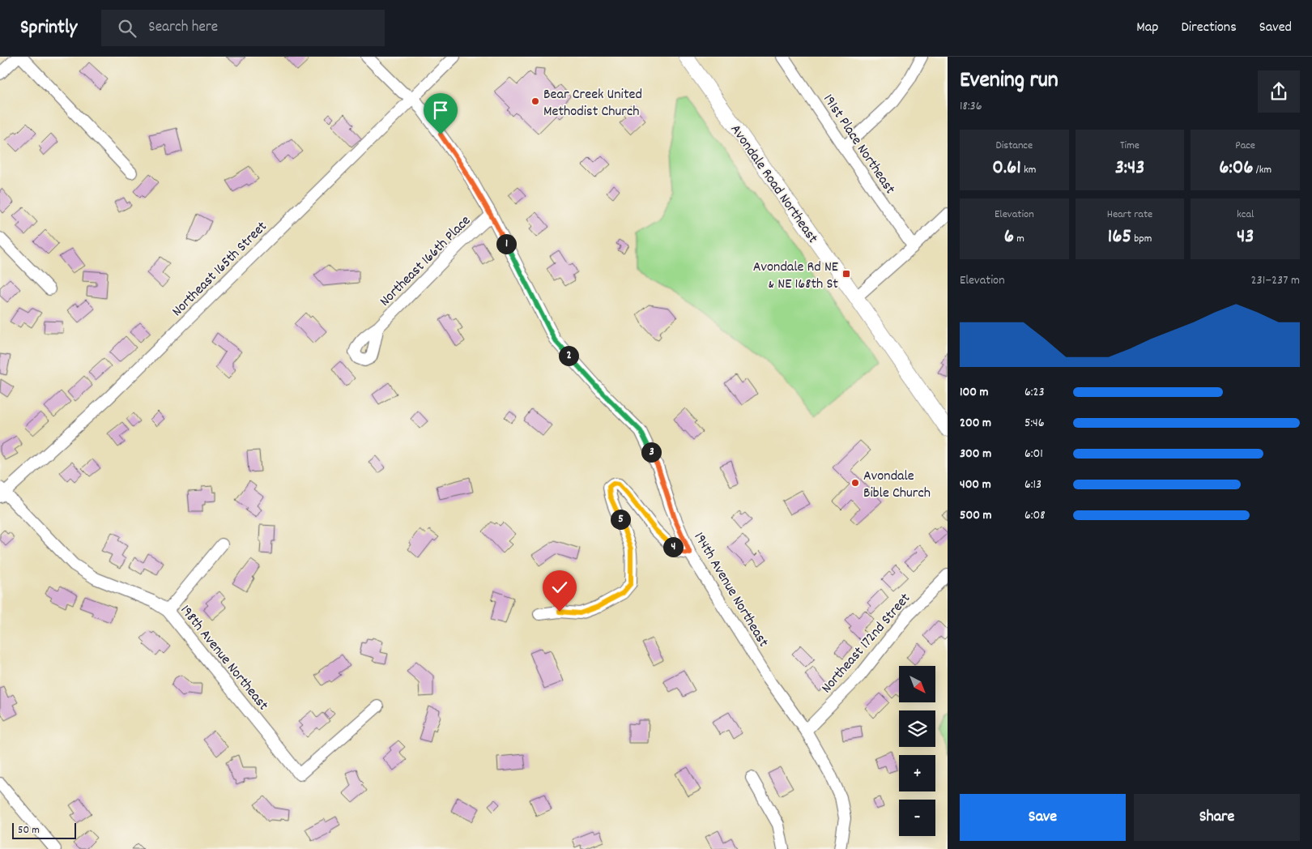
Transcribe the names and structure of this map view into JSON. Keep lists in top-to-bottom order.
{
  "streets": {
    "main road": ["Avondale Road Northeast"],
    "street": [
      "191st Place Northeast",
      "Northeast 166th Place",
      "Northeast 165th Street",
      "194th Avenue Northeast",
      "Northeast 172nd Street",
      "198th Avenue Northeast"
    ]
  },
  "crossings": [
    ["Northeast 166th Place", "194th Avenue Northeast"],
    ["Northeast 165th Street", "194th Avenue Northeast"],
    ["Northeast 165th Street", "198th Avenue Northeast"],
    ["194th Avenue Northeast", "Northeast 172nd Street"]
  ],
  "places": {
    "other": ["Bear Creek United Methodist Church", "Avondale Bible Church"],
    "transit": ["Avondale Rd NE & NE 168th St"]
  },
  "scale_bar": "50 m",
  "north": "bottom right",
  "page": {
    "header": "Sprintly",
    "search": "Search here",
    "nav": ["Map", "Directions", "Saved"],
    "heading": ["Evening run", "18:36"],
    "stats": [
      ["Distance", "0.61 km"],
      ["Time", "3:43"],
      ["Pace", "6:06 /km"],
      ["Elevation", "6 m"],
      ["Heart rate", "165 bpm"],
      ["kcal", "43"]
    ],
    "pins": [
      "1",
      "2",
      "3",
      "5",
      "4"
    ],
    "chart": ["Elevation", "231–237 m"],
    "list": [
      {
        "name": "100 m",
        "note": "6:23"
      },
      {
        "name": "200 m",
        "note": "5:46"
      },
      {
        "name": "300 m",
        "note": "6:01"
      },
      {
        "name": "400 m",
        "note": "6:13"
      },
      {
        "name": "500 m",
        "note": "6:08"
      }
    ],
    "map_buttons": ["+", "−"],
    "buttons": ["Save", "Share"],
    "scale": "50 m"
  }
}
